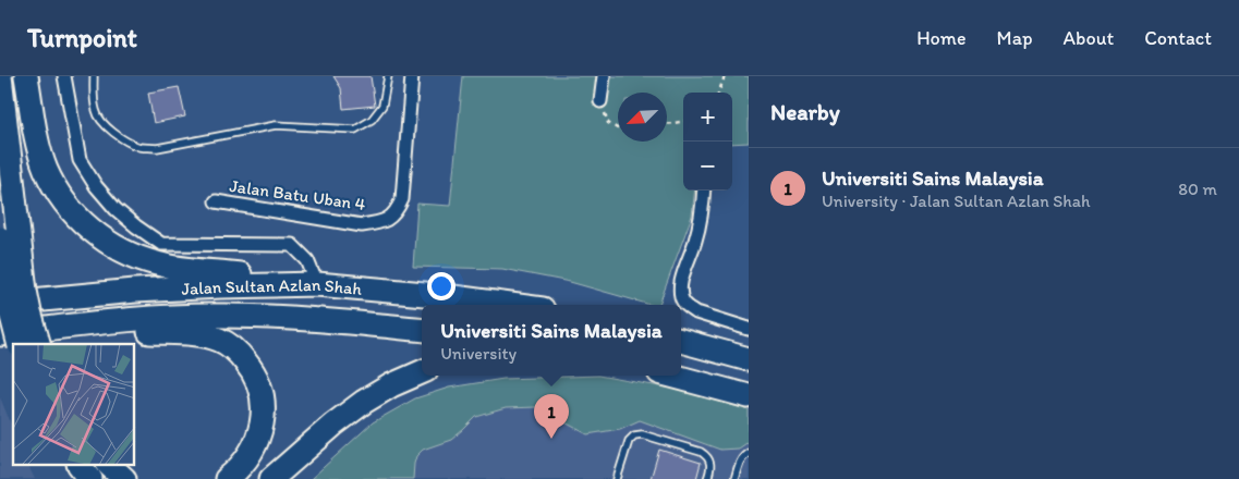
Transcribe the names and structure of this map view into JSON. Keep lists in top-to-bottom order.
{
  "streets": {
    "highway": ["Jalan Sultan Azlan Shah"],
    "street": ["Jalan Batu Uban 4"]
  },
  "north": "bottom left",
  "page": {
    "header": "Turnpoint",
    "nav": [
      "Home",
      "Map",
      "About",
      "Contact"
    ],
    "heading": "Nearby",
    "map_buttons": ["+", "−"],
    "list": [
      {
        "mark": "1",
        "name": "Universiti Sains Malaysia",
        "note": "University · Jalan Sultan Azlan Shah",
        "value": "80 m"
      }
    ],
    "popup": ["Universiti Sains Malaysia", "University"],
    "pins": "1"
  }
}
